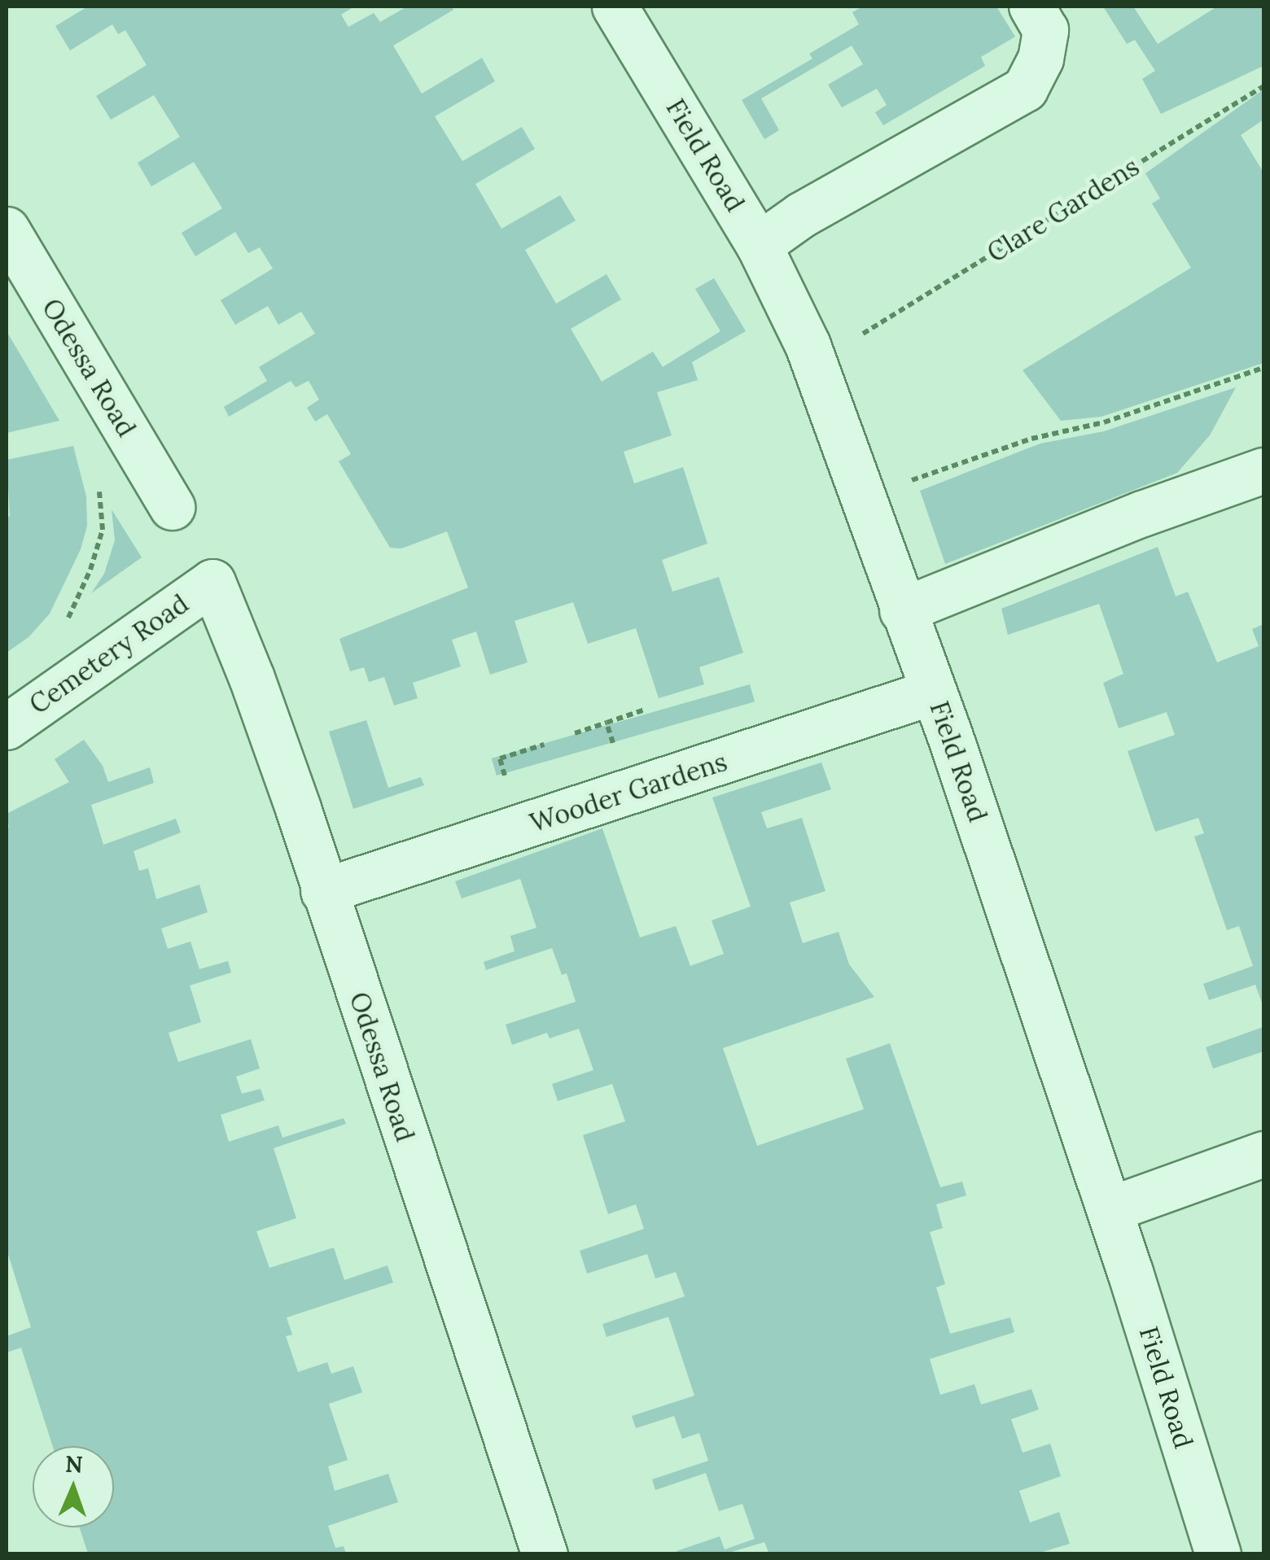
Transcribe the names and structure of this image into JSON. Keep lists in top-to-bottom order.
{
  "streets": {
    "street": [
      "Field Road",
      "Odessa Road",
      "Cemetery Road",
      "Wooder Gardens"
    ],
    "path": ["Clare Gardens"]
  },
  "crossings": [
    ["Field Road", "Wooder Gardens"],
    ["Odessa Road", "Cemetery Road"],
    ["Odessa Road", "Wooder Gardens"]
  ],
  "north": "top"
}
